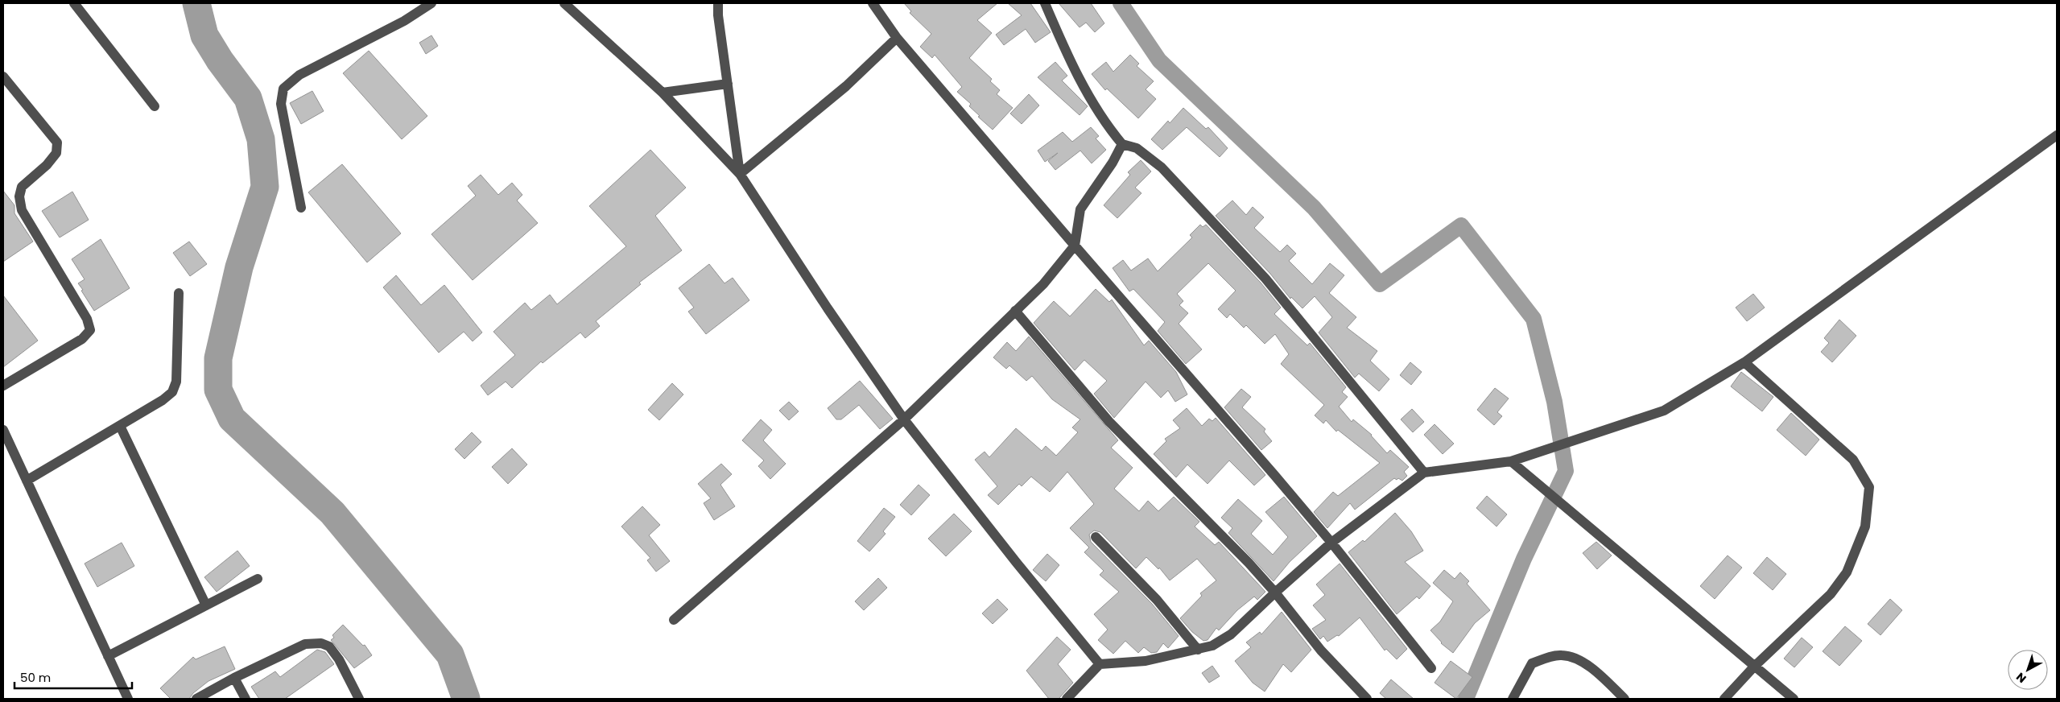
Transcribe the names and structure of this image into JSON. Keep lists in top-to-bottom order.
{
  "scale_bar": "50 m",
  "north": "bottom left"
}
